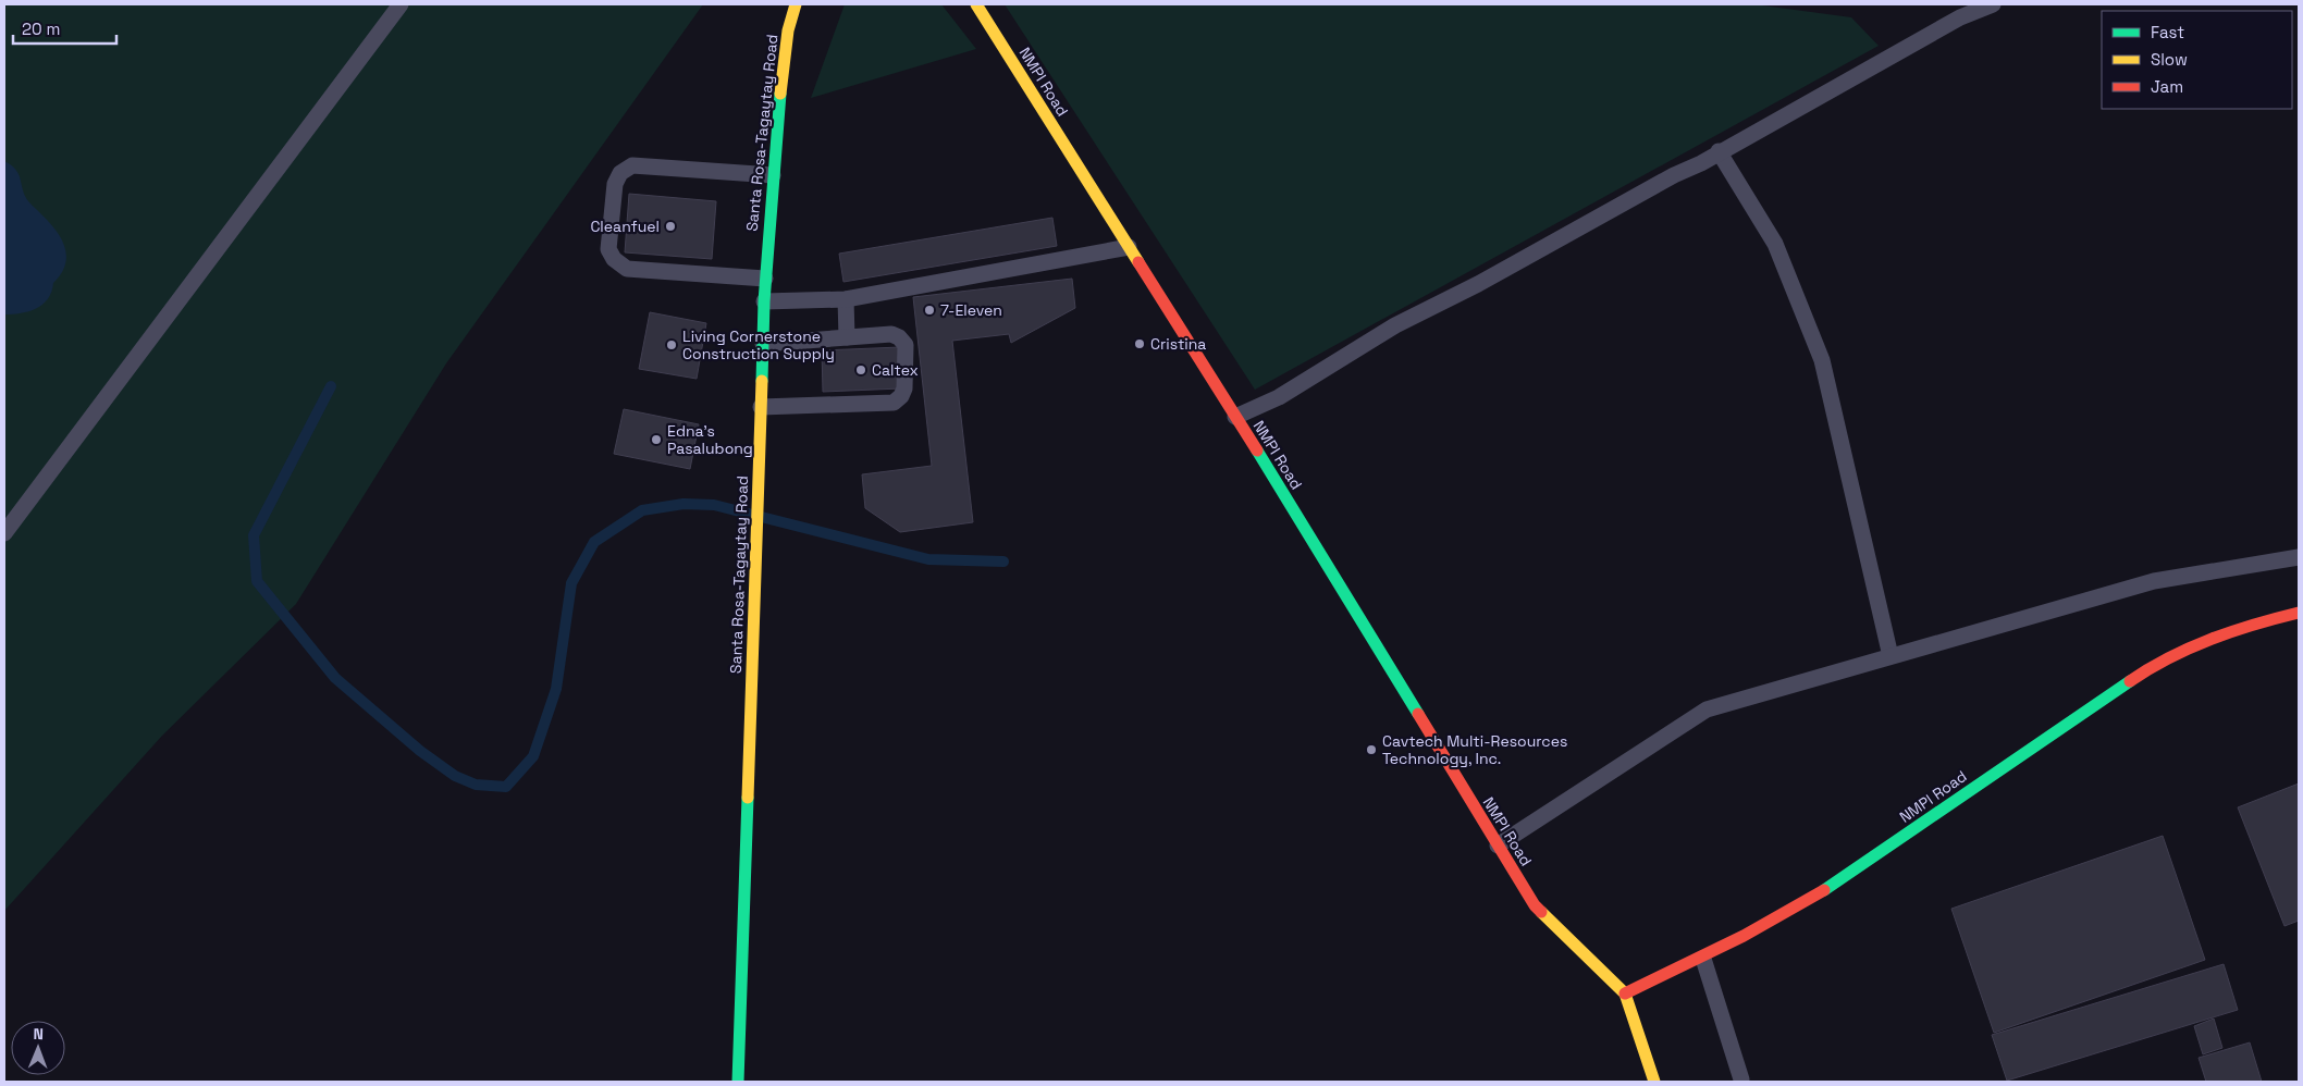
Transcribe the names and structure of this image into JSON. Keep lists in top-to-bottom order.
{
  "streets": {
    "street": ["NMPI Road", "Santa Rosa-Tagaytay Road"]
  },
  "places": [
    "Cleanfuel",
    "7-Eleven",
    "Cristina",
    "Living Cornerstone Construction Supply",
    "Caltex",
    "Edna's Pasalubong",
    "Cavtech Multi-Resources Technology, Inc."
  ],
  "legend": ["Fast", "Slow", "Jam"],
  "scale_bar": "20 m",
  "north": "top"
}
